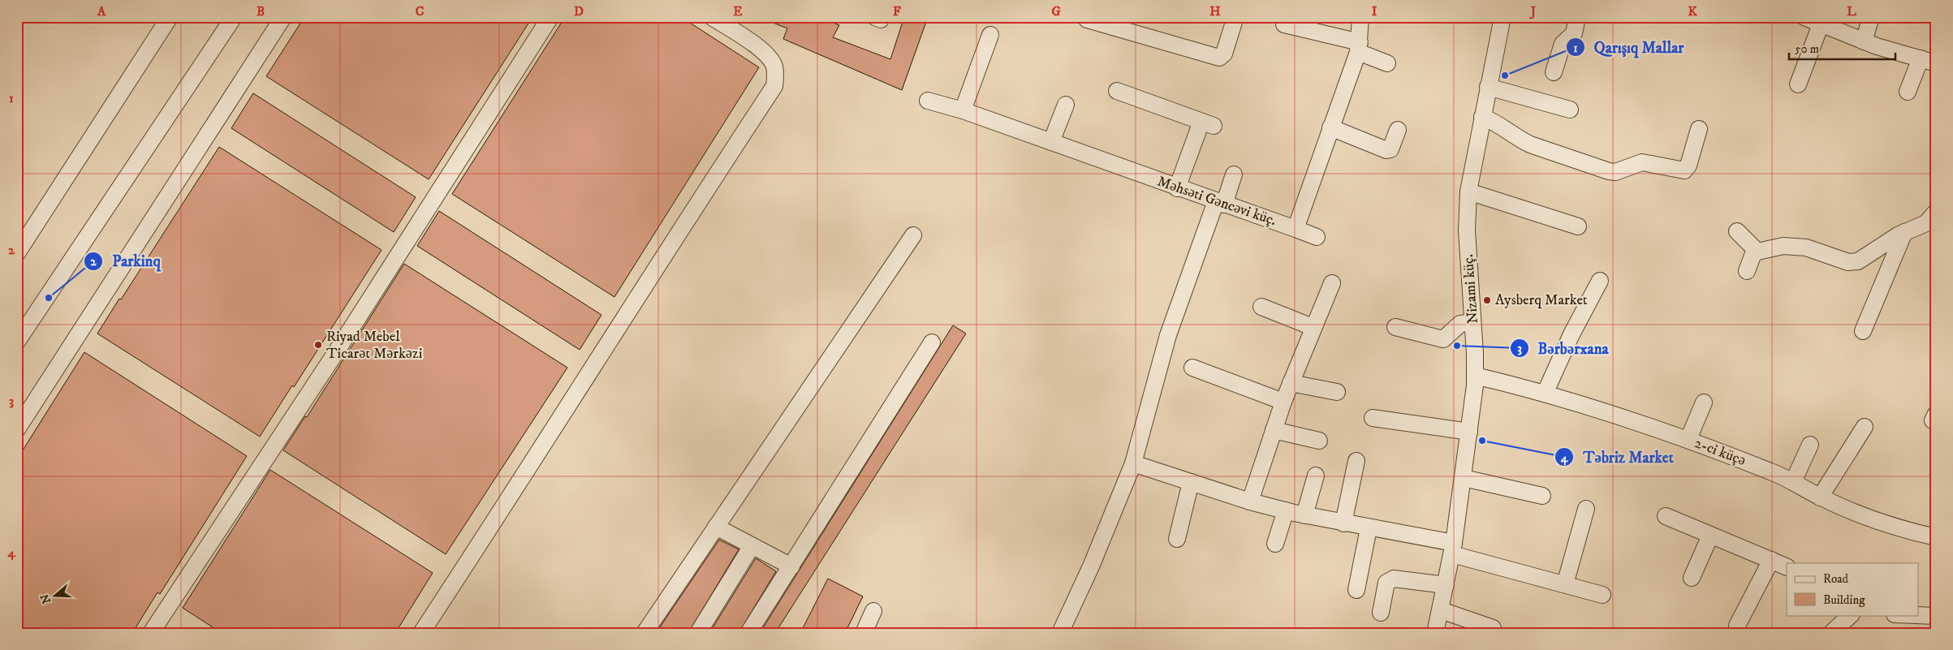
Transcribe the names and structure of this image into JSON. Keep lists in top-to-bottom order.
{
  "streets": {
    "street": ["Məhsəti Gəncəvi küç.", "Nizami küç.", "2-ci küçə"]
  },
  "crossings": [
    ["Nizami küç.", "2-ci küçə"]
  ],
  "places": [
    "Qarışıq Mallar",
    "Parkinq",
    "Aysberq Market",
    "Riyad Mebel Ticarət Mərkəzi",
    "Bərbərxana",
    "Təbriz Market"
  ],
  "legend": ["Road", "Building"],
  "scale_bar": "50 m",
  "north": "left",
  "grid": {
    "columns": [
      "A",
      "B",
      "C",
      "D",
      "E",
      "F",
      "G",
      "H",
      "I",
      "J",
      "K",
      "L"
    ],
    "rows": [
      "1",
      "2",
      "3",
      "4"
    ]
  }
}
